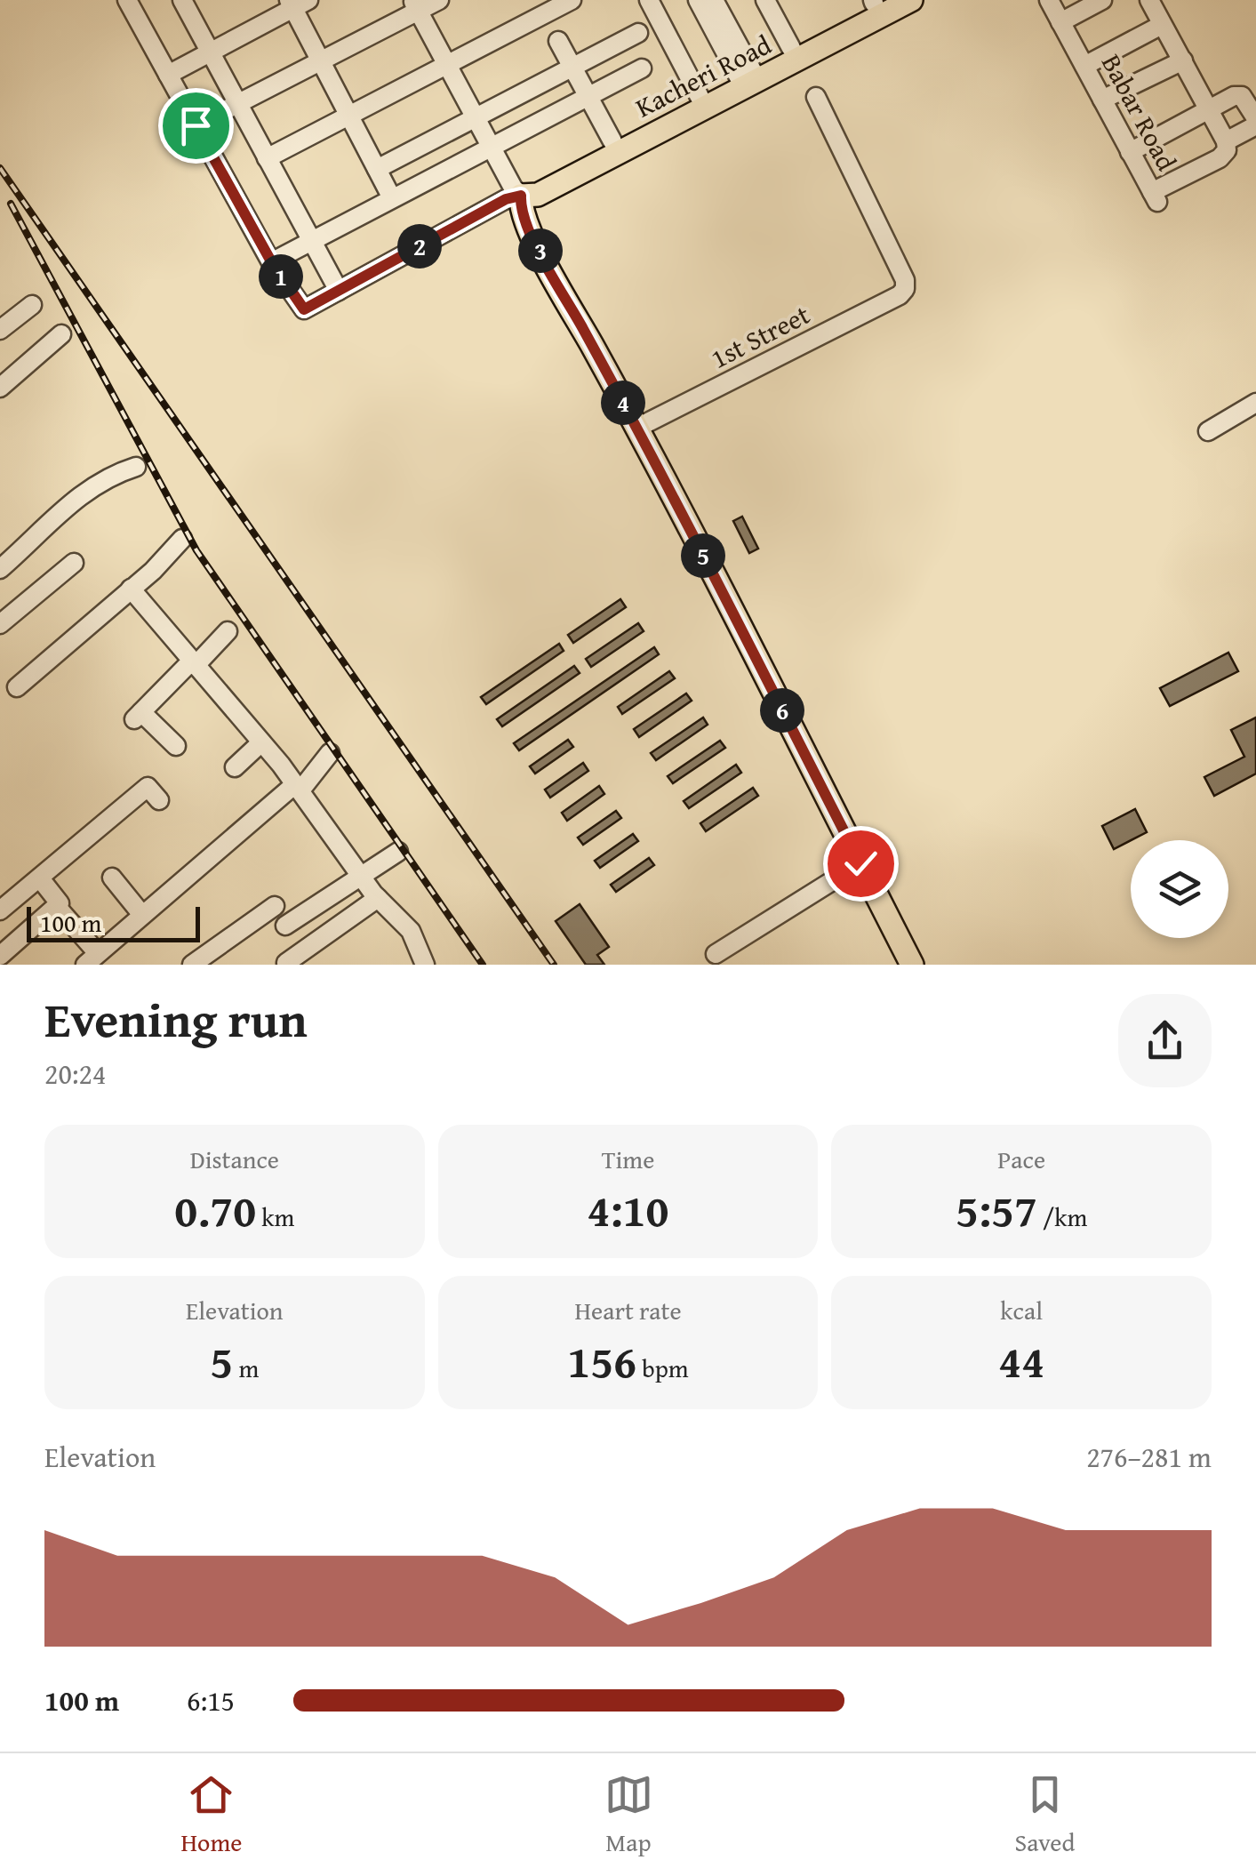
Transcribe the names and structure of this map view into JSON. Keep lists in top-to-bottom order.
{
  "streets": {
    "main road": ["Kacheri Road"],
    "street": ["Babar Road", "1st Street"]
  },
  "scale_bar": "100 m",
  "page": {
    "pins": [
      "2",
      "3",
      "1",
      "4",
      "5",
      "6"
    ],
    "scale": "100 m",
    "heading": ["Evening run", "20:24"],
    "stats": [
      ["Distance", "0.70 km"],
      ["Time", "4:10"],
      ["Pace", "5:57 /km"],
      ["Elevation", "5 m"],
      ["Heart rate", "156 bpm"],
      ["kcal", "44"]
    ],
    "chart": ["Elevation", "276–281 m"],
    "list": [
      {
        "name": "100 m",
        "note": "6:15"
      }
    ],
    "tabs": ["Home", "Map", "Saved"]
  }
}
